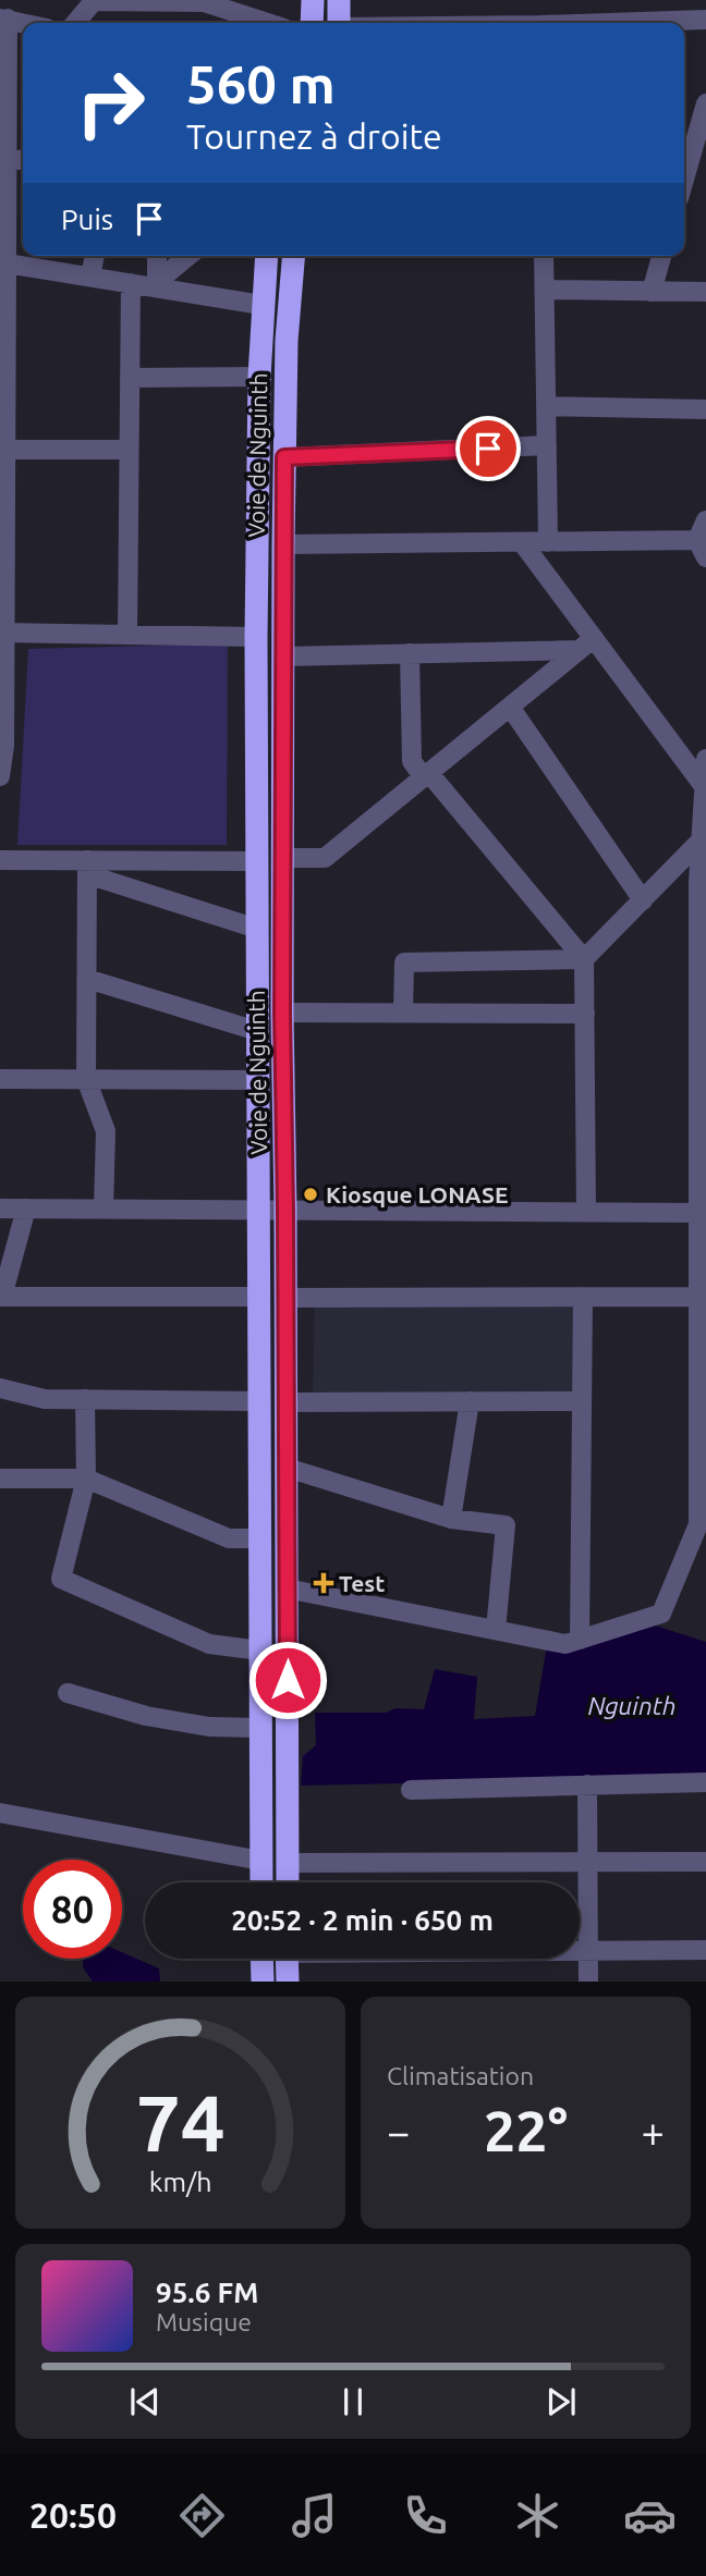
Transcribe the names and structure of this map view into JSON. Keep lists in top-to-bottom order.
{
  "streets": {
    "highway": ["Voie de Nguinth"]
  },
  "water": ["Nguinth"],
  "places": {
    "other": ["Kiosque LONASE"],
    "health": ["Test"]
  },
  "page": {
    "turn": ["560 m", "Tournez à droite"],
    "then": "Puis",
    "limit": "80",
    "trip": "20:52 · 2 min · 650 m",
    "tile": "Climatisation",
    "heat": ["−", "22°", "+"],
    "song": ["95.6 FM", "Musique"],
    "tabs": "20:50",
    "gauge": ["74", "km/h"]
  }
}
